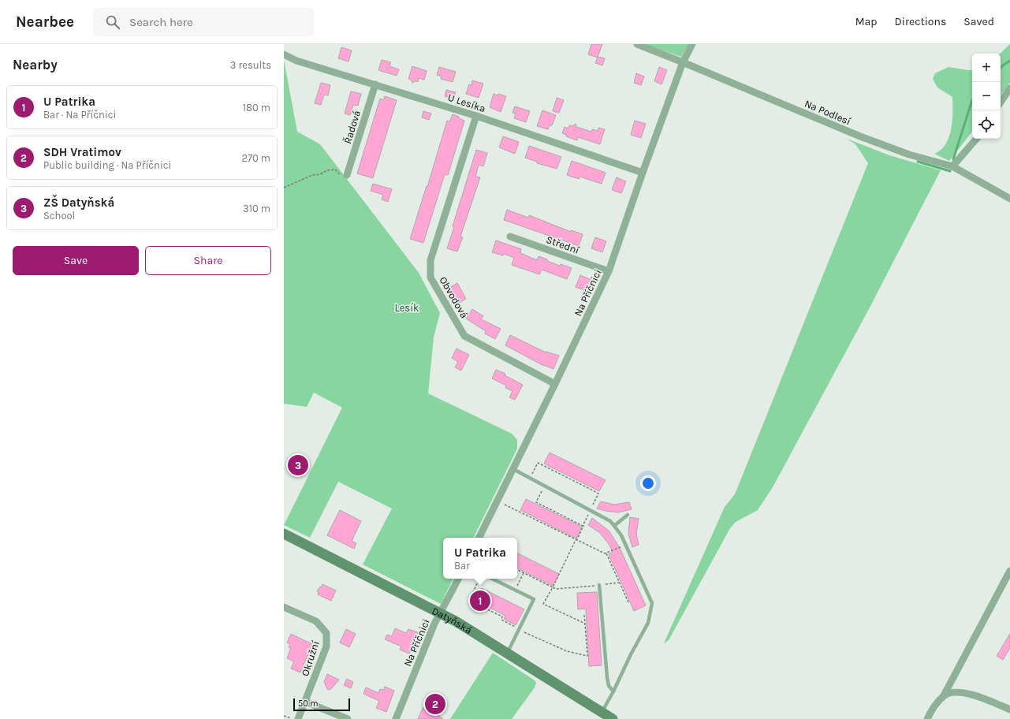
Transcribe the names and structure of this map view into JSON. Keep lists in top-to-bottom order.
{
  "streets": {
    "main road": ["Datyňská"],
    "street": [
      "U Lesíka",
      "Na Podlesí",
      "Řadová",
      "Střední",
      "Na Příčnici",
      "Obvodová",
      "Okružní"
    ]
  },
  "crossings": [
    ["U Lesíka", "Řadová"],
    ["U Lesíka", "Na Příčnici"],
    ["U Lesíka", "Obvodová"],
    ["Na Podlesí", "Na Příčnici"],
    ["Střední", "Na Příčnici"],
    ["Na Příčnici", "Obvodová"],
    ["Na Příčnici", "Datyňská"]
  ],
  "parks": ["Lesík"],
  "scale_bar": "50 m",
  "page": {
    "header": "Nearbee",
    "search": "Search here",
    "nav": ["Map", "Directions", "Saved"],
    "heading": ["Nearby", "3 results"],
    "map_buttons": ["+", "−"],
    "list": [
      {
        "mark": "1",
        "name": "U Patrika",
        "note": "Bar · Na Příčnici",
        "value": "180 m"
      },
      {
        "mark": "2",
        "name": "SDH Vratimov",
        "note": "Public building · Na Příčnici",
        "value": "270 m"
      },
      {
        "mark": "3",
        "name": "ZŠ Datyňská",
        "note": "School",
        "value": "310 m"
      }
    ],
    "buttons": ["Save", "Share"],
    "pins": ["3", "1", "2"],
    "popup": ["U Patrika", "Bar"],
    "scale": "50 m"
  }
}
